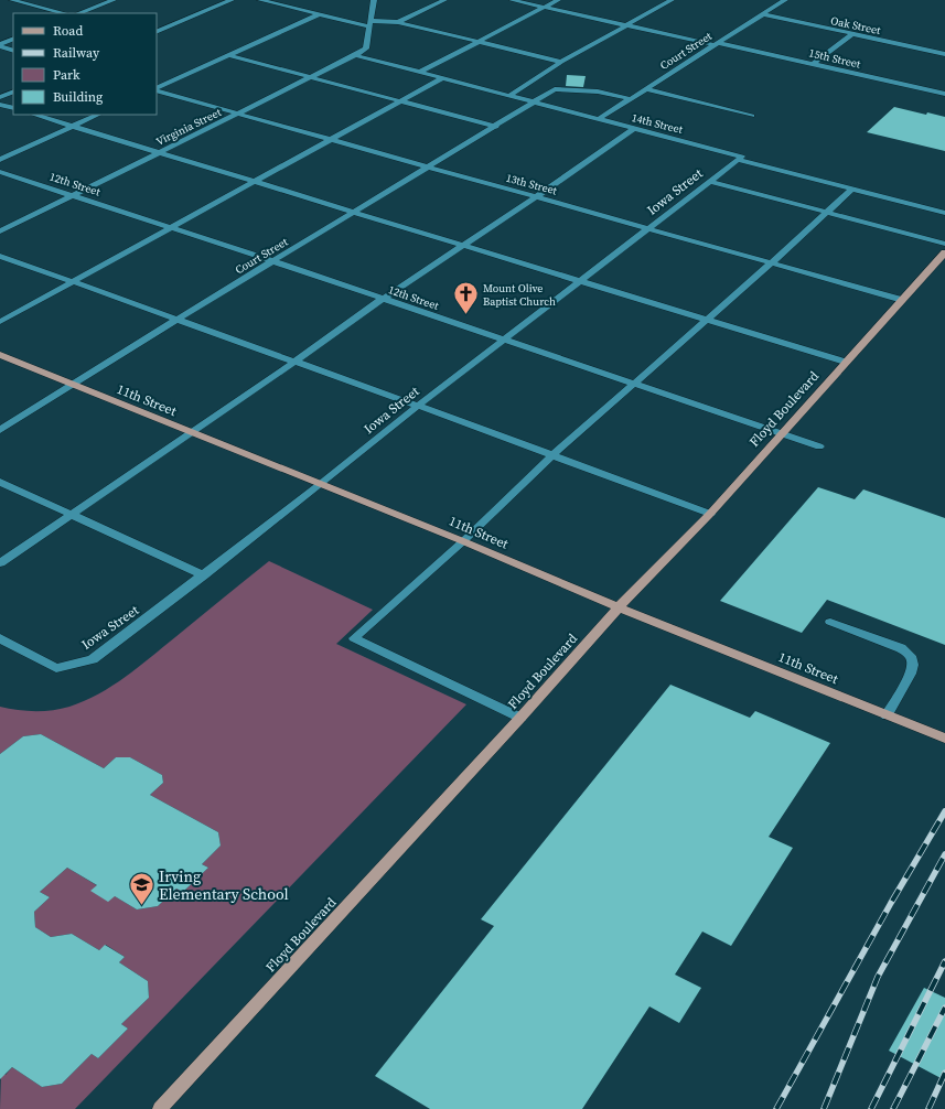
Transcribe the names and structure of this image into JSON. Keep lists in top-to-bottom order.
{
  "streets": {
    "main road": ["11th Street", "Floyd Boulevard"],
    "street": [
      "Oak Street",
      "Court Street",
      "15th Street",
      "14th Street",
      "Virginia Street",
      "12th Street",
      "13th Street",
      "Iowa Street"
    ]
  },
  "crossings": [
    ["Oak Street", "Court Street"],
    ["Court Street", "15th Street"],
    ["Court Street", "14th Street"],
    ["Court Street", "12th Street"],
    ["Court Street", "13th Street"],
    ["Court Street", "11th Street"],
    ["14th Street", "Virginia Street"],
    ["14th Street", "Iowa Street"],
    ["Virginia Street", "12th Street"],
    ["Virginia Street", "13th Street"],
    ["12th Street", "Iowa Street"],
    ["12th Street", "Floyd Boulevard"],
    ["13th Street", "Iowa Street"],
    ["13th Street", "Floyd Boulevard"],
    ["Iowa Street", "11th Street"],
    ["11th Street", "Floyd Boulevard"]
  ],
  "places": {
    "church": ["Mount Olive Baptist Church"],
    "school or university": ["Irving Elementary School"]
  },
  "legend": [
    "Road",
    "Railway",
    "Park",
    "Building"
  ]
}
